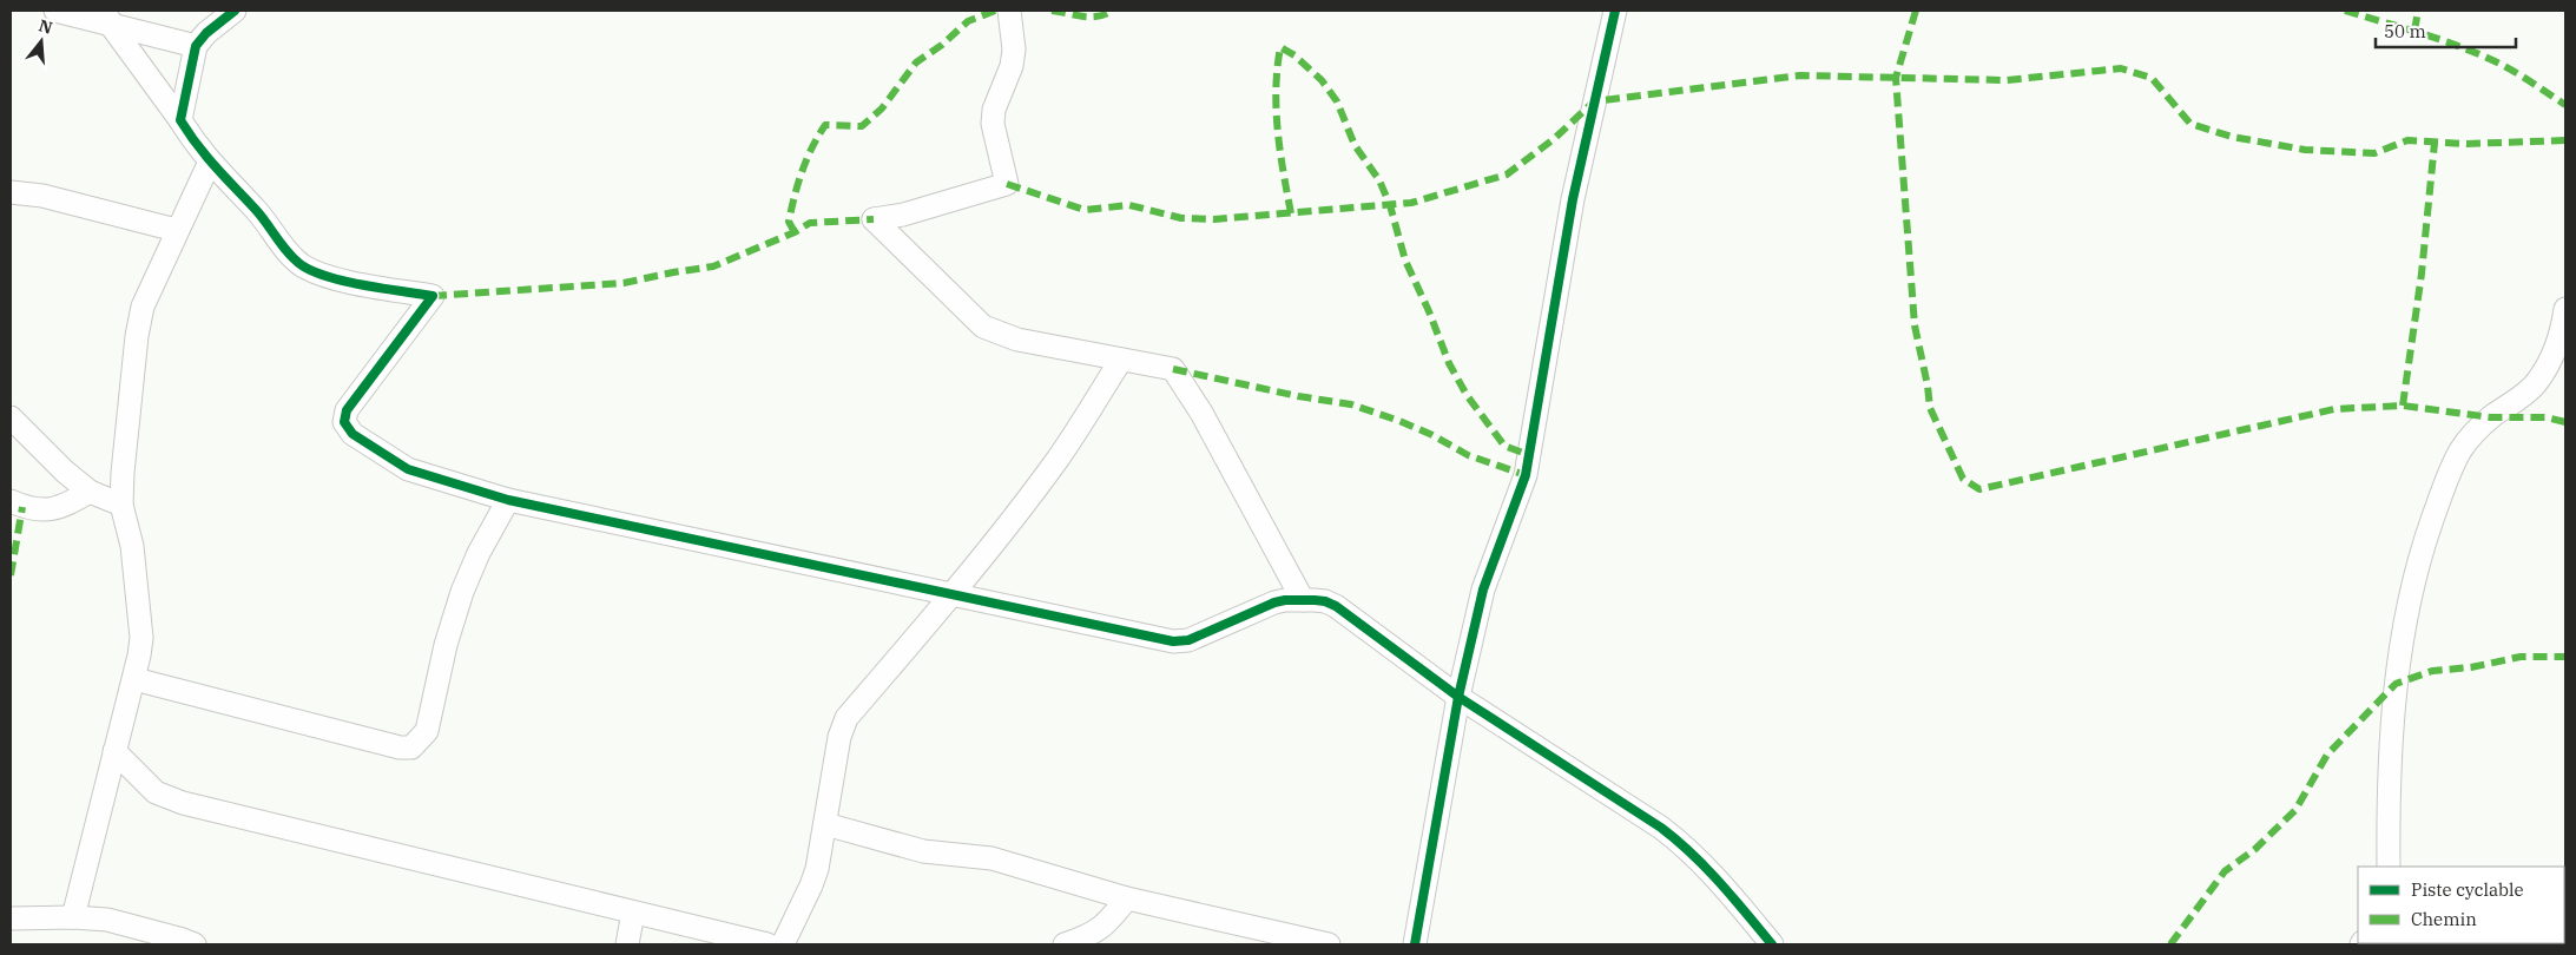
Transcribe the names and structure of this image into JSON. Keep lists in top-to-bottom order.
{
  "legend": ["Piste cyclable", "Chemin"],
  "scale_bar": "50 m",
  "north": "top"
}
